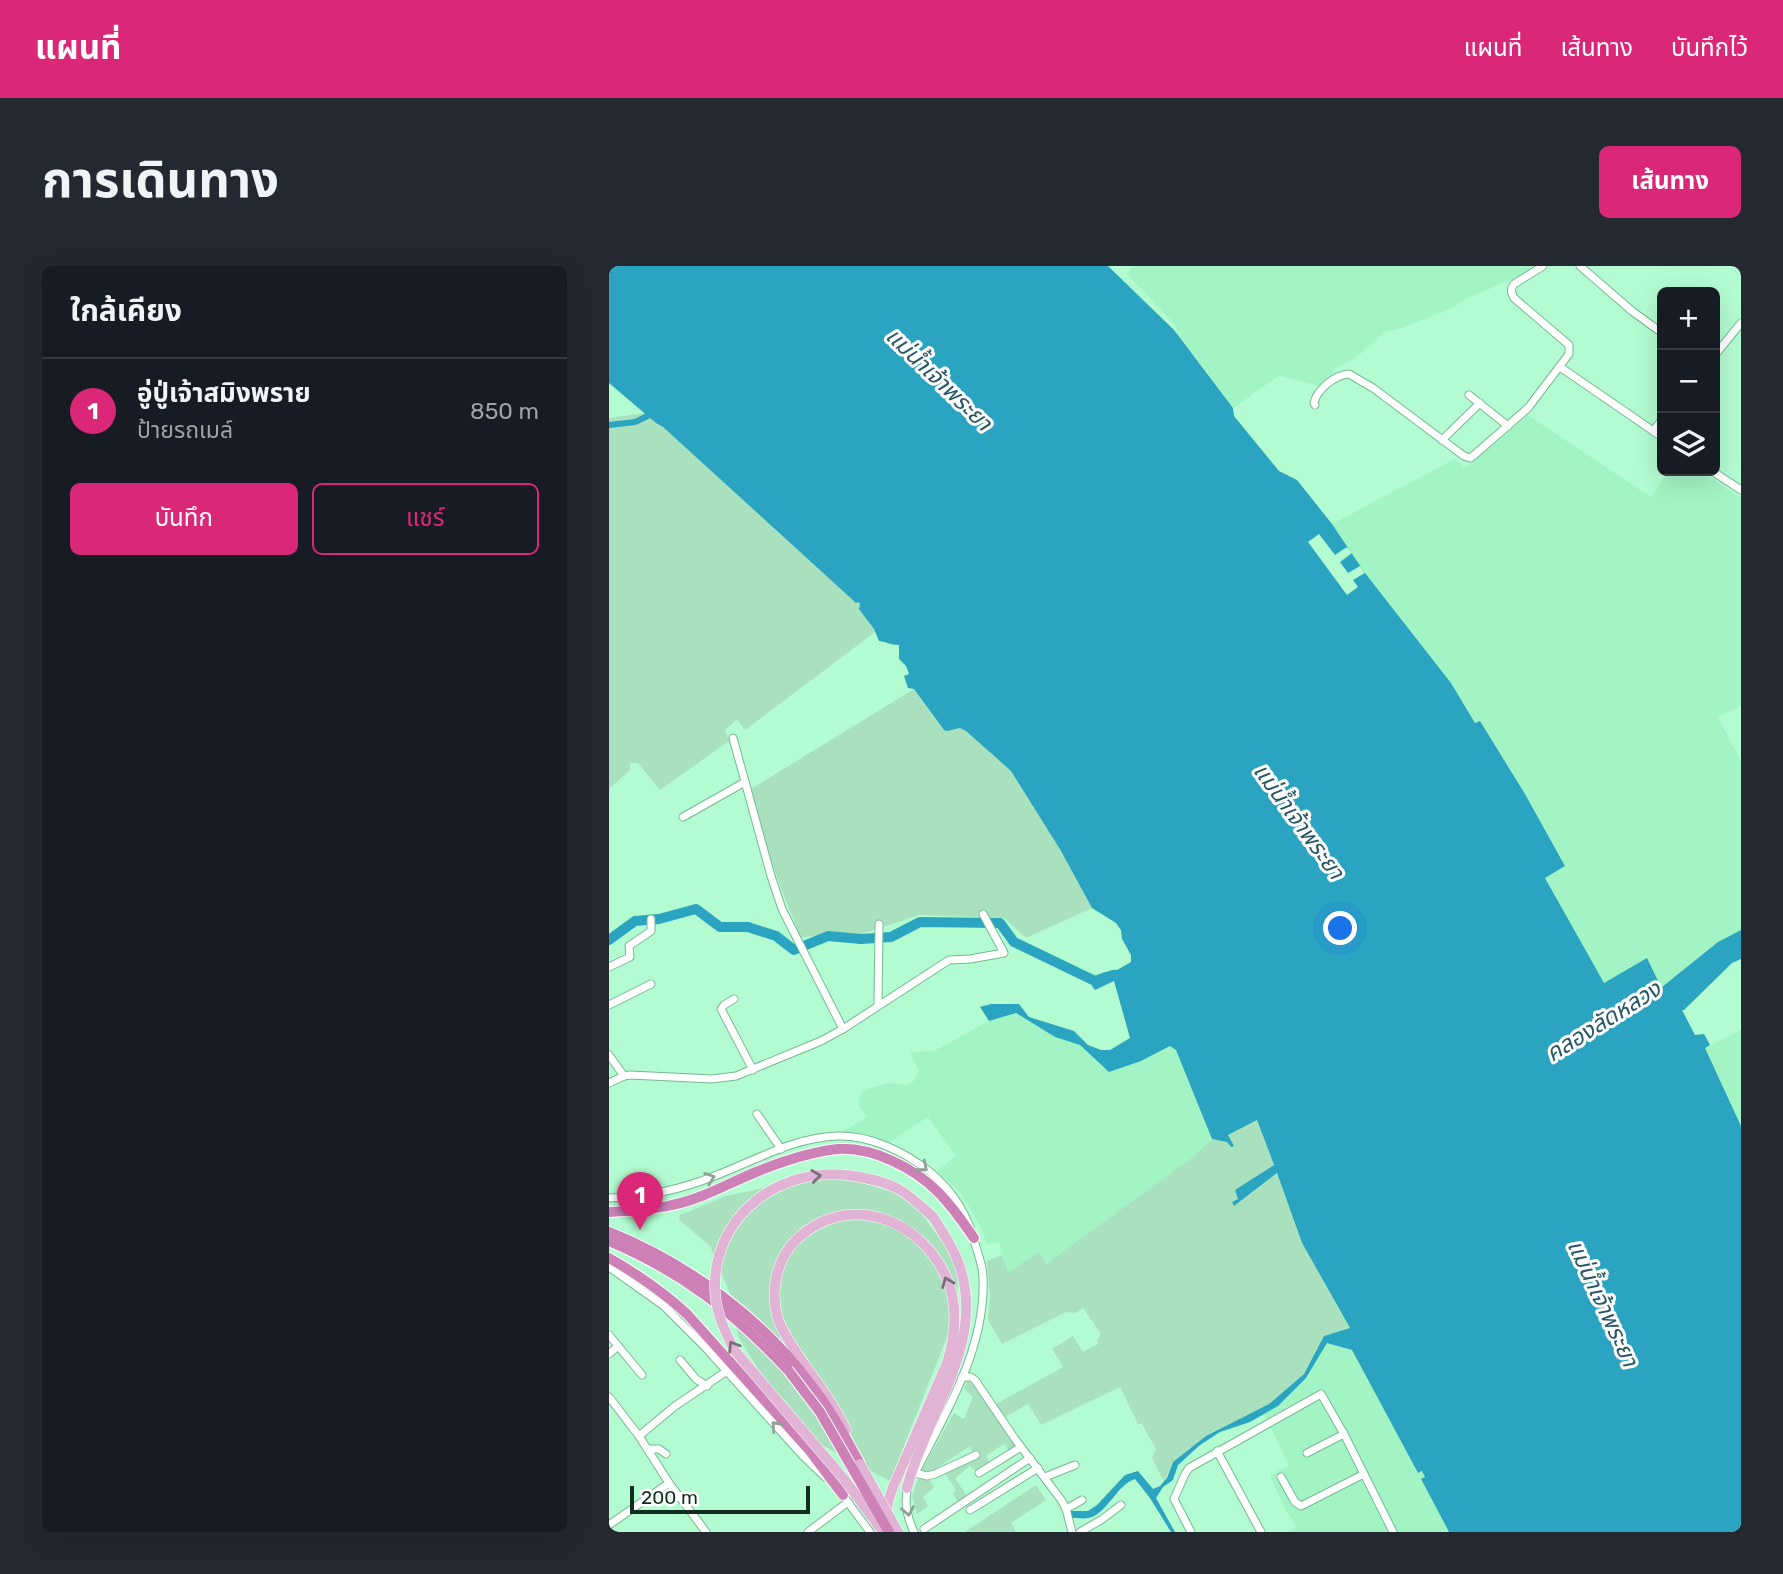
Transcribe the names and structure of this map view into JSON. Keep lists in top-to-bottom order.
{
  "water": ["แม่น้ำเจ้าพระยา", "คลองลัดหลวง"],
  "scale_bar": "200 m",
  "page": {
    "header": "แผนที่",
    "nav": ["แผนที่", "เส้นทาง", "บันทึกไว้"],
    "title": "การเดินทาง",
    "buttons": [
      "เส้นทาง",
      ["บันทึก", "แชร์"]
    ],
    "heading": "ใกล้เคียง",
    "map_buttons": ["+", "−"],
    "list": [
      {
        "mark": "1",
        "name": "อู่ปู่เจ้าสมิงพราย",
        "note": "ป้ายรถเมล์",
        "value": "850 m"
      }
    ],
    "pins": "1",
    "scale": "200 m"
  }
}
